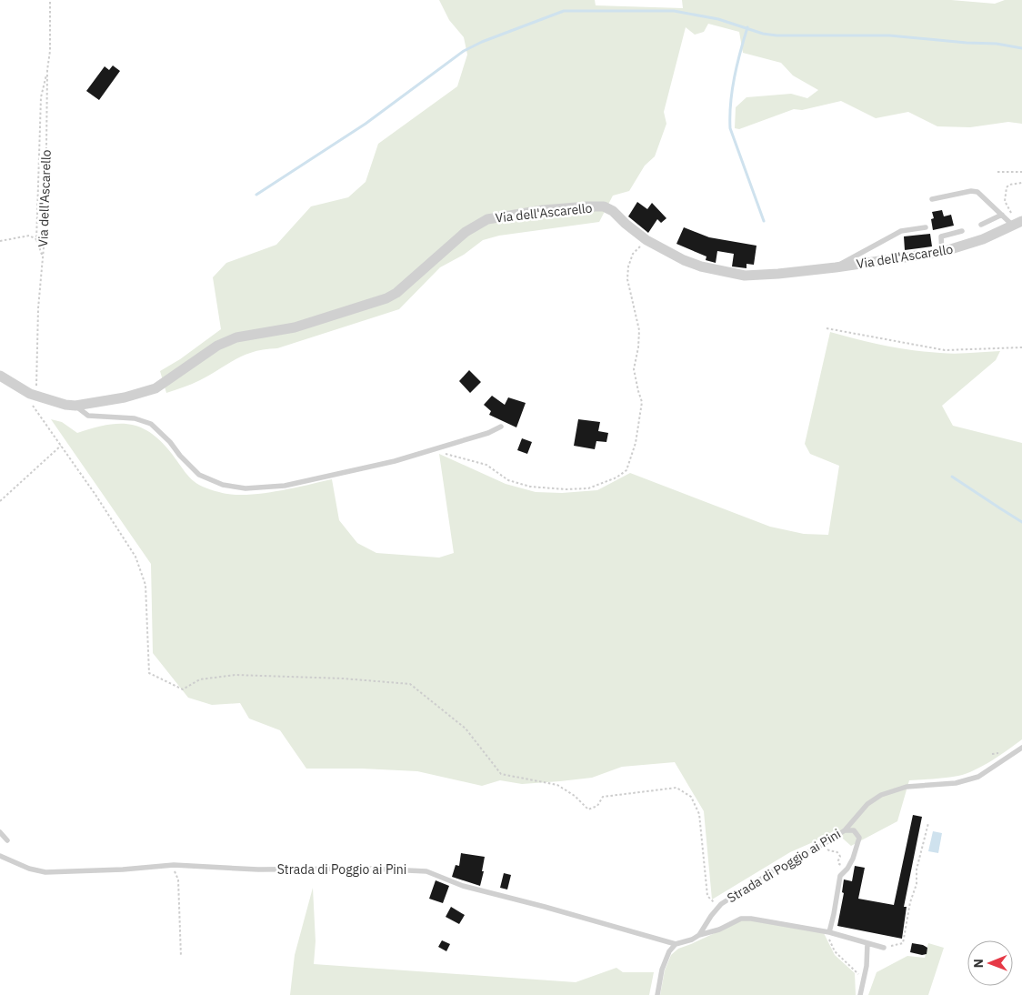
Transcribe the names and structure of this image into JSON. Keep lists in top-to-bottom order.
{
  "streets": {
    "street": ["Via dell'Ascarello"],
    "lane": ["Strada di Poggio ai Pini"]
  },
  "north": "left"
}
